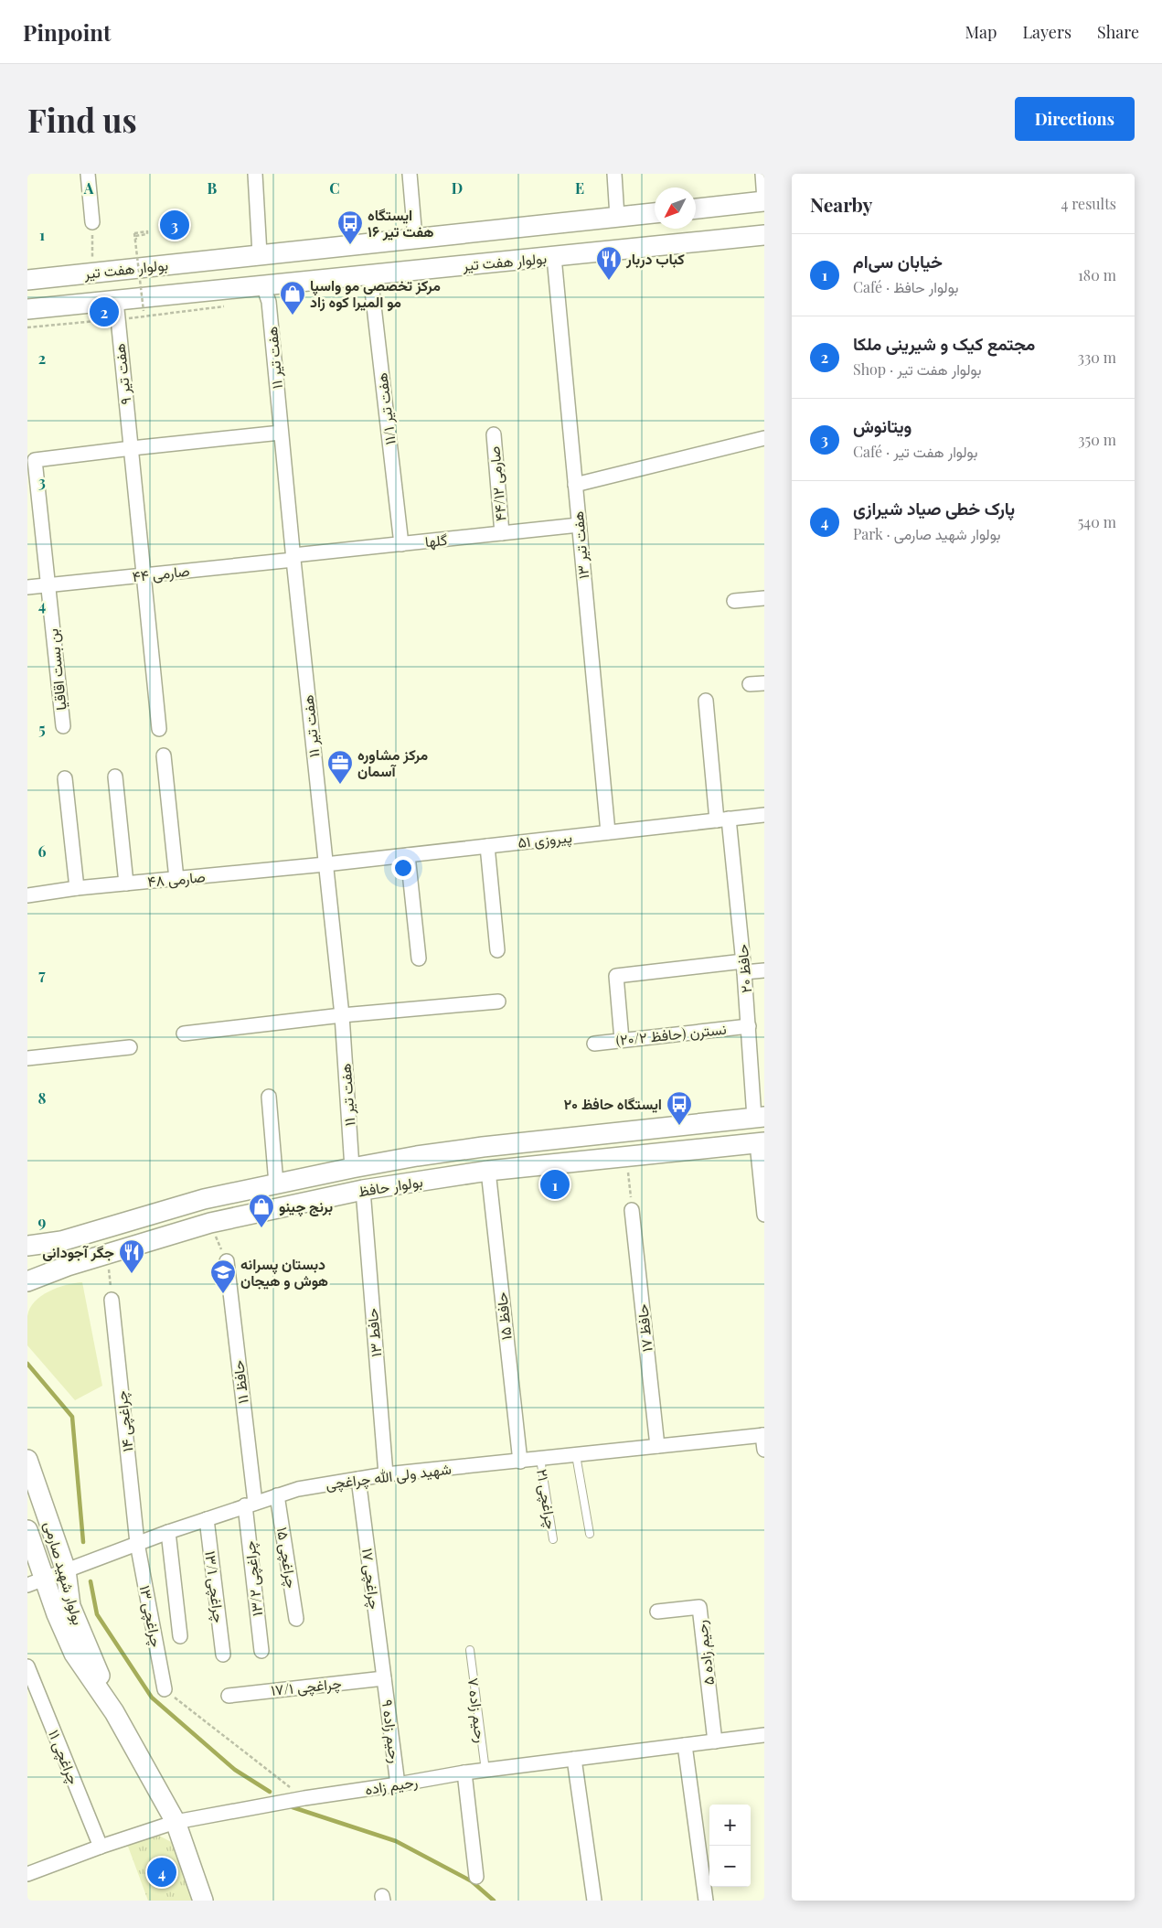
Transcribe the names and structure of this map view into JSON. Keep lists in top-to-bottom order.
{
  "streets": {
    "main road": ["بولوار هفت تیر", "بولوار حافظ", "بولوار شهید صارمی"],
    "street": [
      "هفت تیر ۱۱",
      "هفت تیر ۹",
      "هفت تیر ۱۱/۱",
      "صارمی ۴۴/۱۲",
      "گلها",
      "هفت تیر ۱۳",
      "صارمی ۴۴",
      "بن بست اقاقیا",
      "پیروزی ۵۱",
      "صارمی ۴۸",
      "حافظ ۲۰",
      "نسترن (حافظ ۲۰/۲)",
      "حافظ ۱۵",
      "حافظ ۱۷",
      "حافط ۱۳",
      "حافظ ۱۱",
      "چراغچی ۱۴",
      "شهید ولی الله چراغچی",
      "چراغچی ۱۵",
      "چراغچی ۱۳/۲",
      "چراغچی ۱۷",
      "چراغچی ۱۳/۱",
      "چراغچی ۱۳",
      "رحیم زاده ۵",
      "چراغچی ۱۷/۱",
      "رحیم زاده ۹",
      "چراغچی ۱۱",
      "رحیم زاده"
    ],
    "lane": ["چراغچی ۲۱", "رحیم زاده ۷"]
  },
  "crossings": [
    ["بولوار هفت تیر", "هفت تیر ۱۱"],
    ["بولوار هفت تیر", "هفت تیر ۹"],
    ["بولوار هفت تیر", "هفت تیر ۱۱/۱"],
    ["بولوار هفت تیر", "هفت تیر ۱۳"],
    ["هفت تیر ۱۱", "گلها"],
    ["هفت تیر ۱۱", "صارمی ۴۴"],
    ["هفت تیر ۱۱", "پیروزی ۵۱"],
    ["هفت تیر ۱۱", "صارمی ۴۸"],
    ["هفت تیر ۱۱", "بولوار حافظ"],
    ["هفت تیر ۹", "بن بست اقاقیا"],
    ["هفت تیر ۱۱/۱", "گلها"],
    ["صارمی ۴۴/۱۲", "گلها"],
    ["گلها", "هفت تیر ۱۳"],
    ["گلها", "صارمی ۴۴"],
    ["هفت تیر ۱۳", "پیروزی ۵۱"],
    ["صارمی ۴۴", "بن بست اقاقیا"],
    ["پیروزی ۵۱", "صارمی ۴۸"],
    ["پیروزی ۵۱", "حافظ ۲۰"],
    ["حافظ ۲۰", "نسترن (حافظ ۲۰/۲)"],
    ["حافظ ۲۰", "بولوار حافظ"],
    ["بولوار حافظ", "حافظ ۱۵"],
    ["بولوار حافظ", "حافط ۱۳"],
    ["حافظ ۱۵", "شهید ولی الله چراغچی"],
    ["حافظ ۱۷", "شهید ولی الله چراغچی"],
    ["حافط ۱۳", "شهید ولی الله چراغچی"],
    ["حافظ ۱۱", "شهید ولی الله چراغچی"],
    ["حافظ ۱۱", "چراغچی ۱۳/۲"],
    ["چراغچی ۱۴", "شهید ولی الله چراغچی"],
    ["چراغچی ۱۴", "چراغچی ۱۳"],
    ["شهید ولی الله چراغچی", "چراغچی ۲۱"],
    ["شهید ولی الله چراغچی", "چراغچی ۱۵"],
    ["شهید ولی الله چراغچی", "بولوار شهید صارمی"],
    ["شهید ولی الله چراغچی", "چراغچی ۱۳/۲"],
    ["شهید ولی الله چراغچی", "چراغچی ۱۷"],
    ["شهید ولی الله چراغچی", "چراغچی ۱۳/۱"],
    ["شهید ولی الله چراغچی", "چراغچی ۱۳"],
    ["بولوار شهید صارمی", "رحیم زاده"],
    ["چراغچی ۱۷", "چراغچی ۱۷/۱"],
    ["چراغچی ۱۷", "رحیم زاده ۹"],
    ["رحیم زاده ۵", "رحیم زاده"],
    ["چراغچی ۱۷/۱", "رحیم زاده ۹"],
    ["رحیم زاده ۷", "رحیم زاده"],
    ["رحیم زاده ۹", "رحیم زاده"],
    ["چراغچی ۱۱", "رحیم زاده"]
  ],
  "places": {
    "bus stop": ["ایستگاه هفت تیر ۱۶", "ایستگاه حافظ ۲۰"],
    "restaurant": ["کباب دربار", "جگر آجودانی"],
    "shop": ["مرکز تخصصی مو واسپا مو المیرا کوه زاد", "برنج چینو"],
    "office": ["مرکز مشاوره آسمان"],
    "school or university": ["دبستان پسرانه هوش و هیجان"]
  },
  "north": "bottom left",
  "page": {
    "header": "Pinpoint",
    "nav": ["Map", "Layers", "Share"],
    "buttons": "Directions",
    "title": "Find us",
    "heading": ["Nearby", "4 results"],
    "pins": [
      "3",
      "2",
      "1",
      "4"
    ],
    "list": [
      {
        "mark": "1",
        "name": "خیابان سی‌ام",
        "note": "Café · بولوار حافظ",
        "value": "180 m"
      },
      {
        "mark": "2",
        "name": "مجتمع کیک و شیرینی ملکا",
        "note": "Shop · بولوار هفت تیر",
        "value": "330 m"
      },
      {
        "mark": "3",
        "name": "ویتانوش",
        "note": "Café · بولوار هفت تیر",
        "value": "350 m"
      },
      {
        "mark": "4",
        "name": "پارک خطی صیاد شیرازی",
        "note": "Park · بولوار شهید صارمی",
        "value": "540 m"
      }
    ],
    "map_buttons": ["+", "−"]
  },
  "grid": {
    "columns": [
      "A",
      "B",
      "C",
      "D",
      "E"
    ],
    "rows": [
      "1",
      "2",
      "3",
      "4",
      "5",
      "6",
      "7",
      "8",
      "9"
    ]
  }
}
